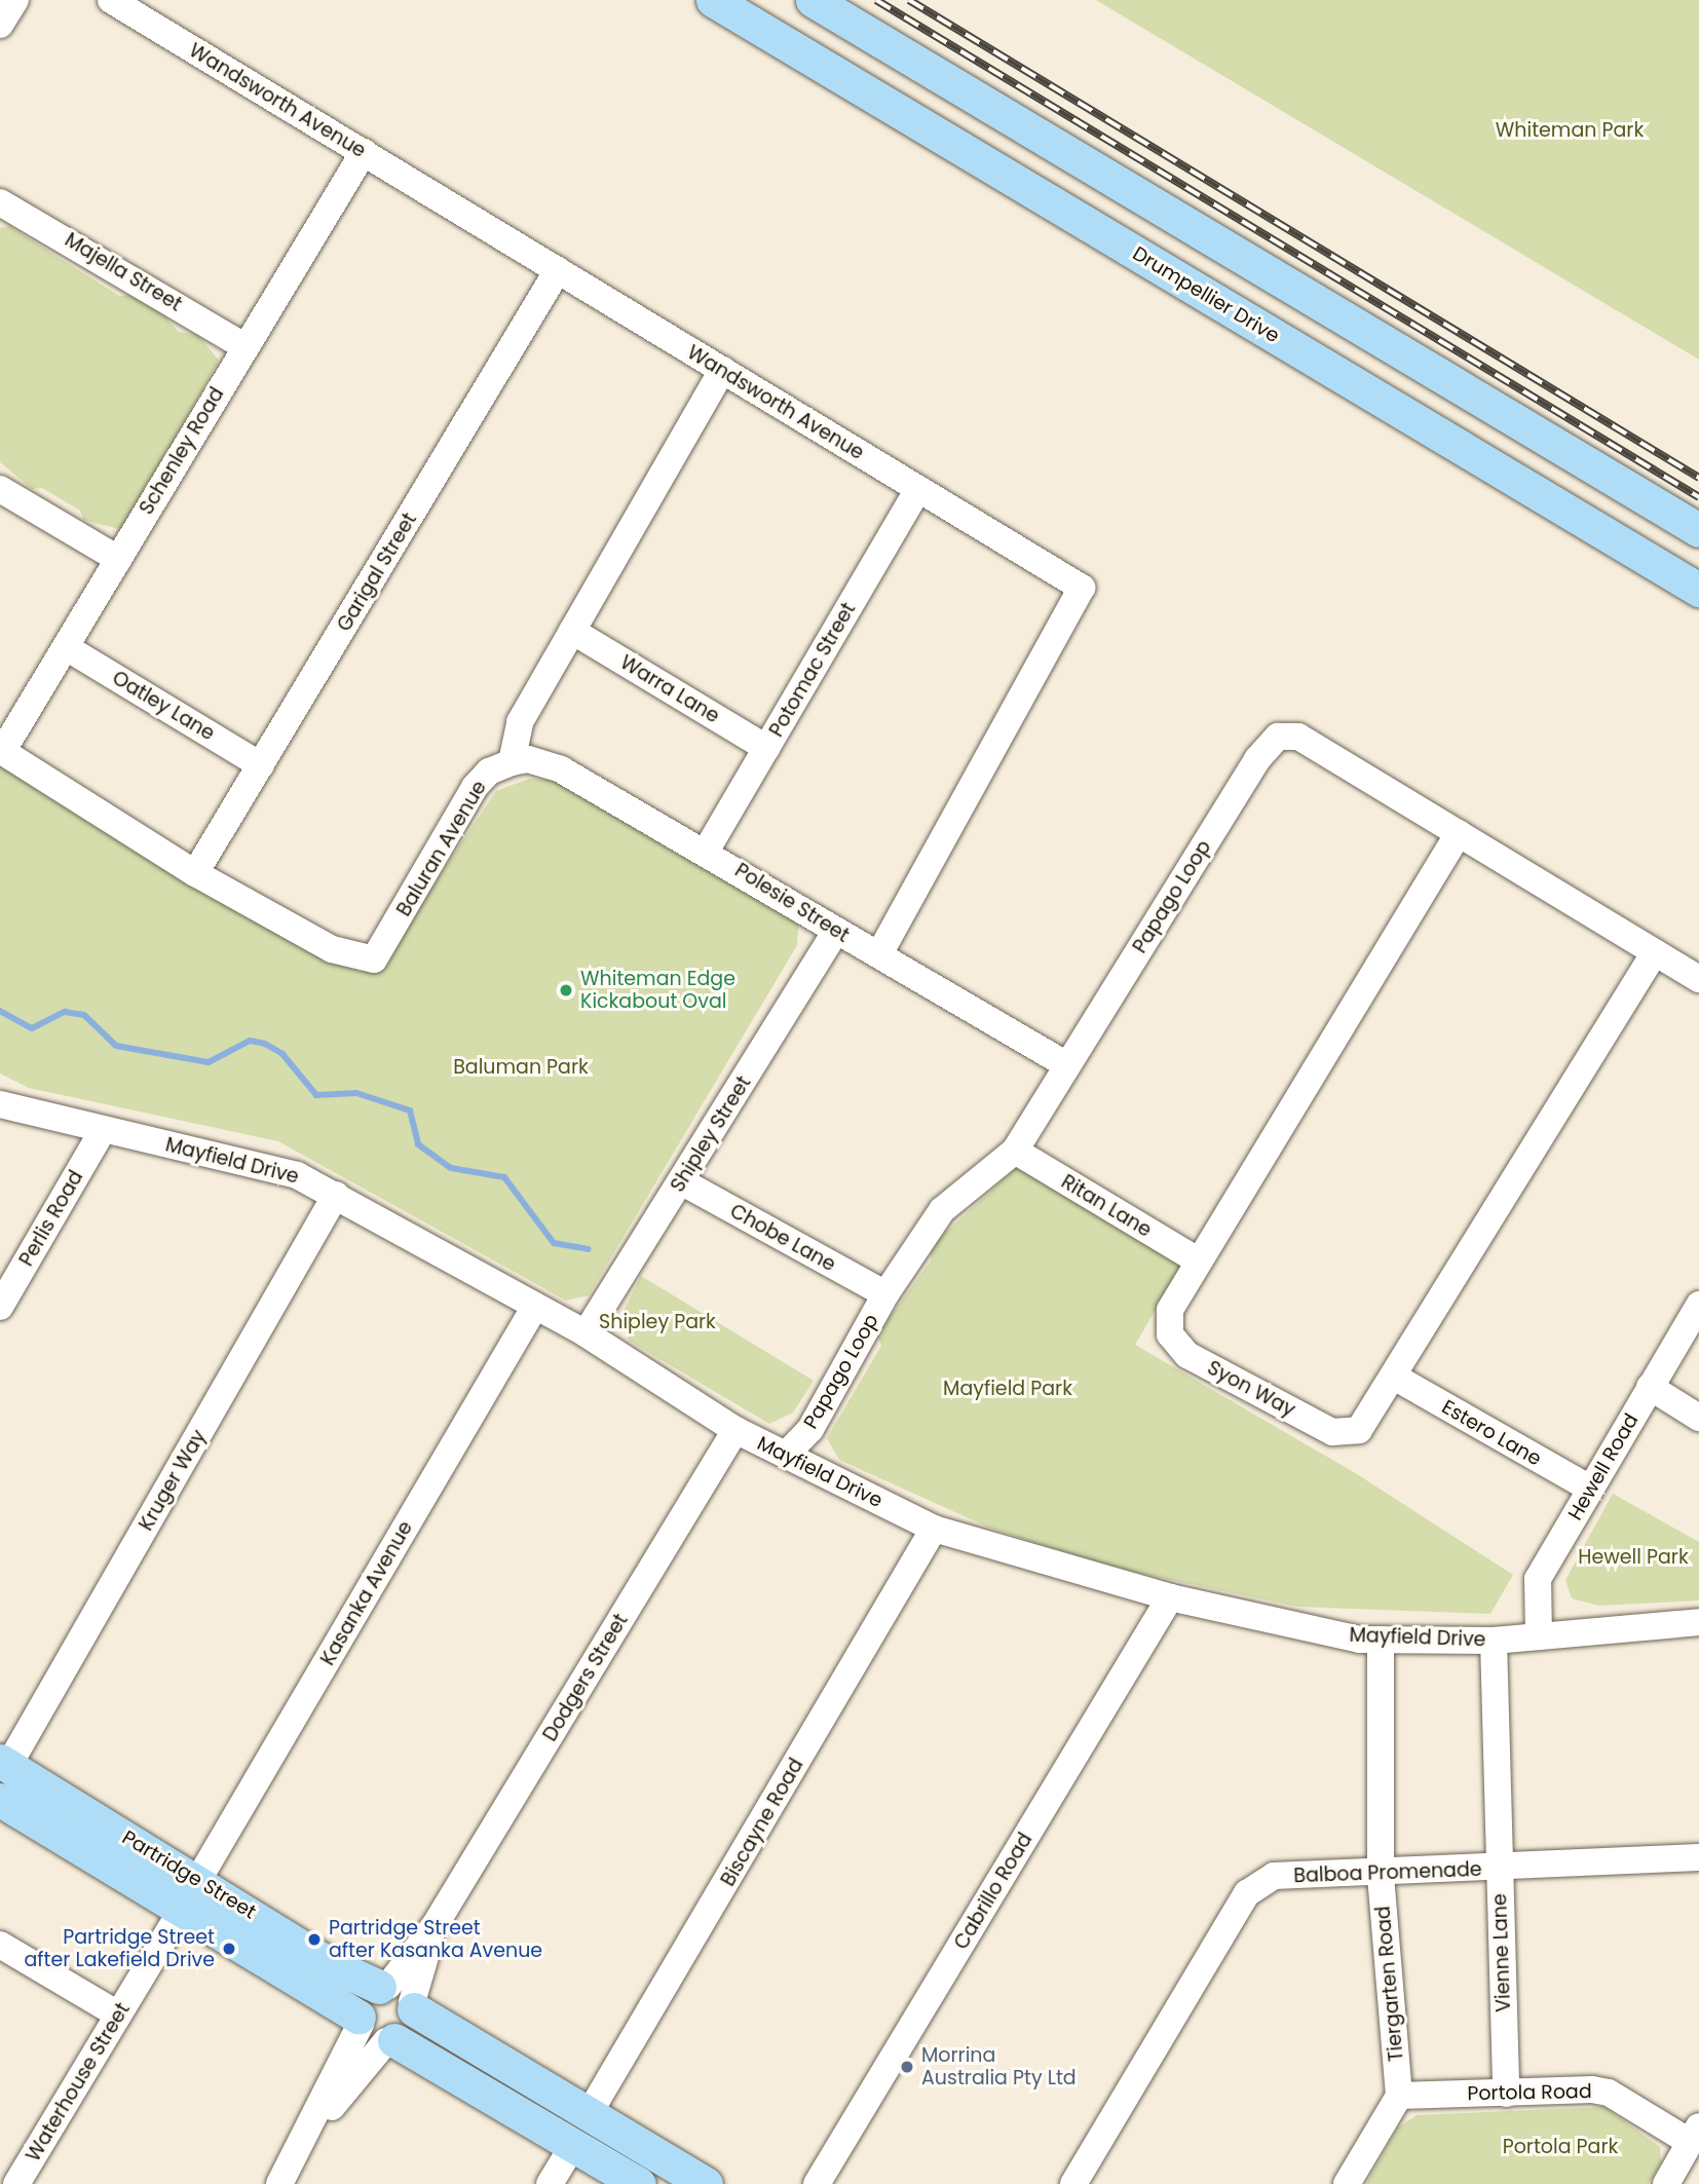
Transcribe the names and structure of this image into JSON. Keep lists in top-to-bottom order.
{
  "streets": {
    "main road": ["Drumpellier Drive", "Partridge Street"],
    "street": [
      "Wandsworth Avenue",
      "Majella Street",
      "Schenley Road",
      "Garigal Street",
      "Potomac Street",
      "Warra Lane",
      "Oatley Lane",
      "Baluran Avenue",
      "Papago Loop",
      "Polesie Street",
      "Shipley Street",
      "Mayfield Drive",
      "Ritan Lane",
      "Perlis Road",
      "Chobe Lane",
      "Syon Way",
      "Estero Lane",
      "Hewell Road",
      "Kruger Way",
      "Kasanka Avenue",
      "Dodgers Street",
      "Biscayne Road",
      "Balboa Promenade",
      "Cabrillo Road",
      "Vienne Lane",
      "Tiergarten Road",
      "Waterhouse Street",
      "Portola Road"
    ]
  },
  "crossings": [
    ["Wandsworth Avenue", "Schenley Road"],
    ["Wandsworth Avenue", "Garigal Street"],
    ["Wandsworth Avenue", "Potomac Street"],
    ["Wandsworth Avenue", "Polesie Street"],
    ["Majella Street", "Schenley Road"],
    ["Schenley Road", "Oatley Lane"],
    ["Schenley Road", "Baluran Avenue"],
    ["Garigal Street", "Oatley Lane"],
    ["Garigal Street", "Baluran Avenue"],
    ["Potomac Street", "Warra Lane"],
    ["Potomac Street", "Polesie Street"],
    ["Baluran Avenue", "Polesie Street"],
    ["Papago Loop", "Polesie Street"],
    ["Papago Loop", "Mayfield Drive"],
    ["Papago Loop", "Ritan Lane"],
    ["Papago Loop", "Chobe Lane"],
    ["Papago Loop", "Syon Way"],
    ["Polesie Street", "Shipley Street"],
    ["Shipley Street", "Mayfield Drive"],
    ["Shipley Street", "Chobe Lane"],
    ["Mayfield Drive", "Perlis Road"],
    ["Mayfield Drive", "Hewell Road"],
    ["Mayfield Drive", "Kruger Way"],
    ["Mayfield Drive", "Kasanka Avenue"],
    ["Mayfield Drive", "Dodgers Street"],
    ["Mayfield Drive", "Biscayne Road"],
    ["Mayfield Drive", "Cabrillo Road"],
    ["Mayfield Drive", "Vienne Lane"],
    ["Mayfield Drive", "Tiergarten Road"],
    ["Ritan Lane", "Syon Way"],
    ["Syon Way", "Estero Lane"],
    ["Estero Lane", "Hewell Road"],
    ["Kruger Way", "Partridge Street"],
    ["Kasanka Avenue", "Partridge Street"],
    ["Kasanka Avenue", "Waterhouse Street"],
    ["Dodgers Street", "Partridge Street"],
    ["Biscayne Road", "Partridge Street"],
    ["Balboa Promenade", "Vienne Lane"],
    ["Balboa Promenade", "Tiergarten Road"],
    ["Partridge Street", "Waterhouse Street"],
    ["Vienne Lane", "Portola Road"],
    ["Tiergarten Road", "Portola Road"]
  ],
  "parks": [
    "Whiteman Park",
    "Baluman Park",
    "Shipley Park",
    "Mayfield Park",
    "Hewell Park",
    "Portola Park"
  ],
  "places": [
    "Whiteman Edge Kickabout Oval",
    "Partridge Street after Kasanka Avenue",
    "Partridge Street after Lakefield Drive",
    "Morrina Australia Pty Ltd"
  ]
}
